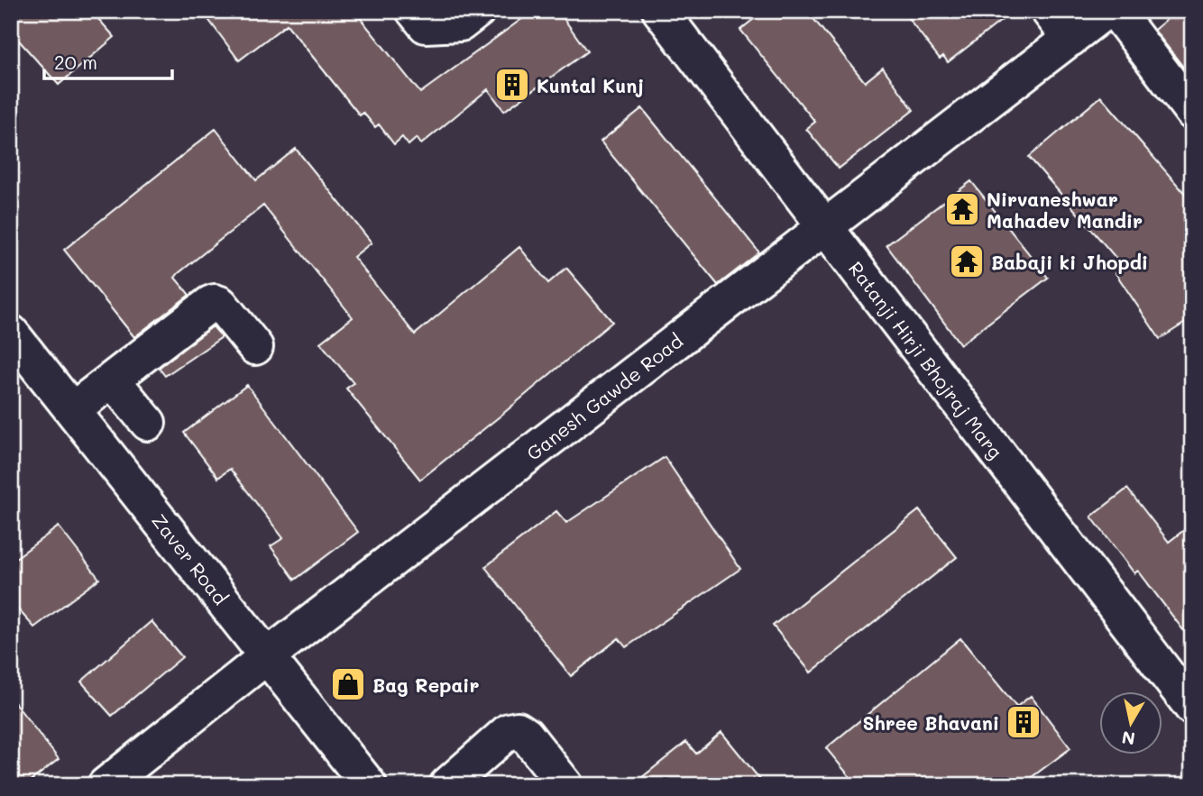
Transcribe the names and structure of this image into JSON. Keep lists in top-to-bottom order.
{
  "streets": {
    "street": ["Ratanji Hirji Bhojraj Marg", "Ganesh Gawde Road", "Zaver Road"]
  },
  "crossings": [
    ["Ratanji Hirji Bhojraj Marg", "Ganesh Gawde Road"],
    ["Ganesh Gawde Road", "Zaver Road"]
  ],
  "places": {
    "building": ["Kuntal Kunj", "Shree Bhavani"],
    "temple": ["Nirvaneshwar Mahadev Mandir", "Babaji ki Jhopdi"],
    "shop": ["Bag Repair"]
  },
  "scale_bar": "20 m",
  "north": "bottom"
}
